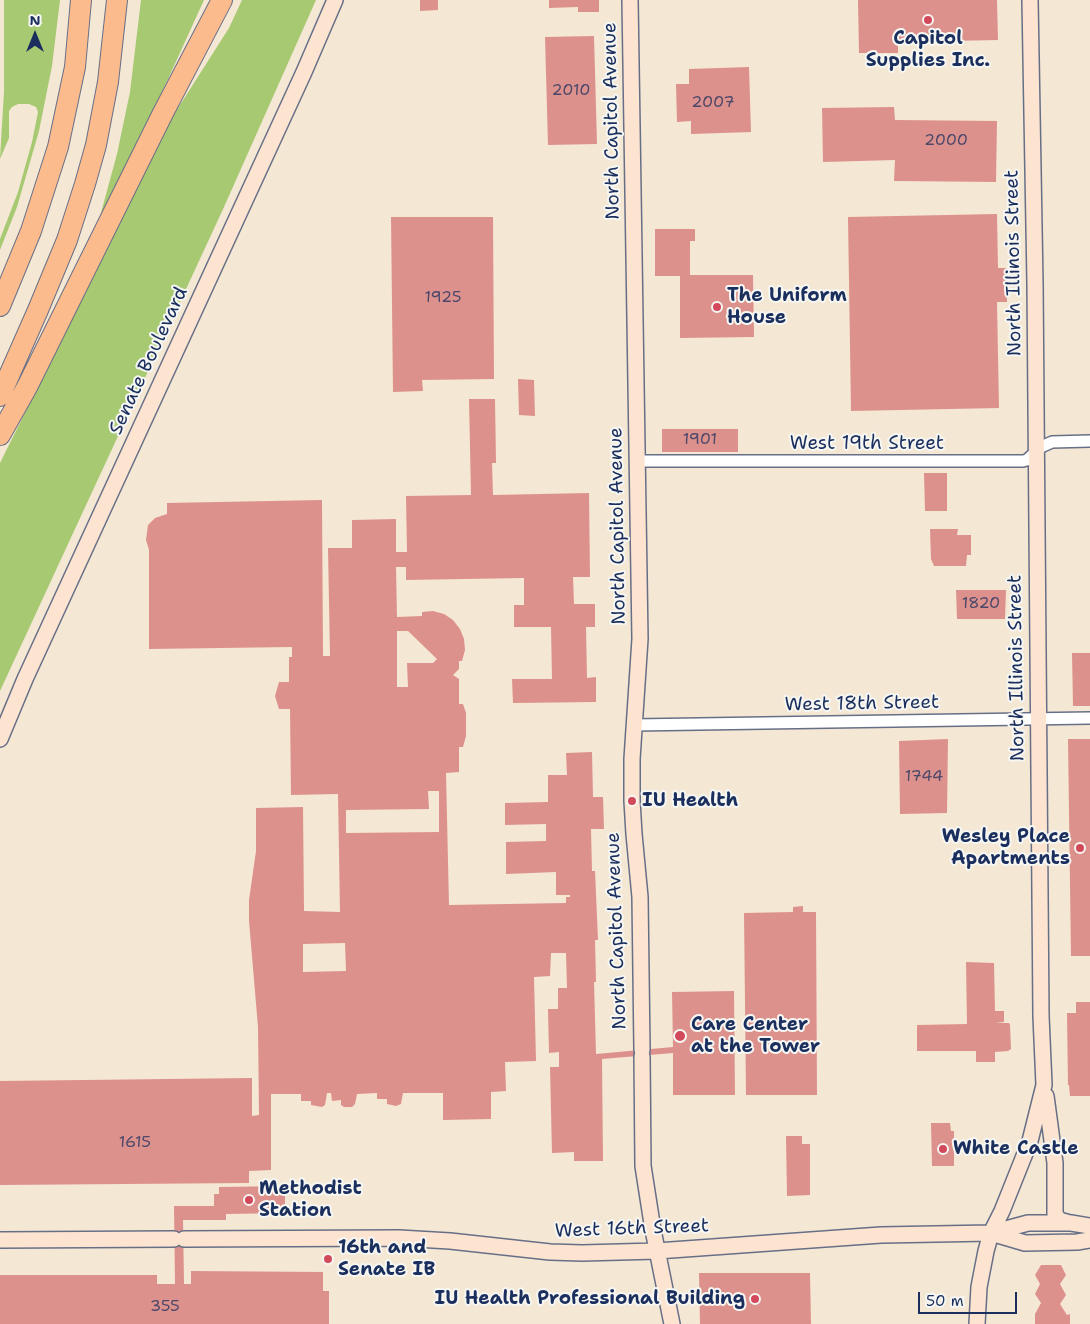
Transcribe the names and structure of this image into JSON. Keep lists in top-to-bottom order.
{
  "streets": {
    "main road": [
      "North Capitol Avenue",
      "North Illinois Street",
      "Senate Boulevard",
      "West 16th Street"
    ],
    "street": ["West 19th Street", "West 18th Street"]
  },
  "crossings": [
    ["North Capitol Avenue", "West 19th Street"],
    ["North Capitol Avenue", "West 18th Street"],
    ["North Capitol Avenue", "West 16th Street"],
    ["North Illinois Street", "West 19th Street"],
    ["North Illinois Street", "West 18th Street"],
    ["North Illinois Street", "West 16th Street"]
  ],
  "places": [
    "Capitol Supplies Inc.",
    "The Uniform House",
    "IU Health",
    "Wesley Place Apartments",
    "Care Center at the Tower",
    "White Castle",
    "Methodist Station",
    "16th and Senate IB",
    "IU Health Professional Building"
  ],
  "house_numbers": [
    "2010",
    "2007",
    "2000",
    "1925",
    "1901",
    "1820",
    "1744",
    "1615",
    "355"
  ],
  "scale_bar": "50 m",
  "north": "top"
}
